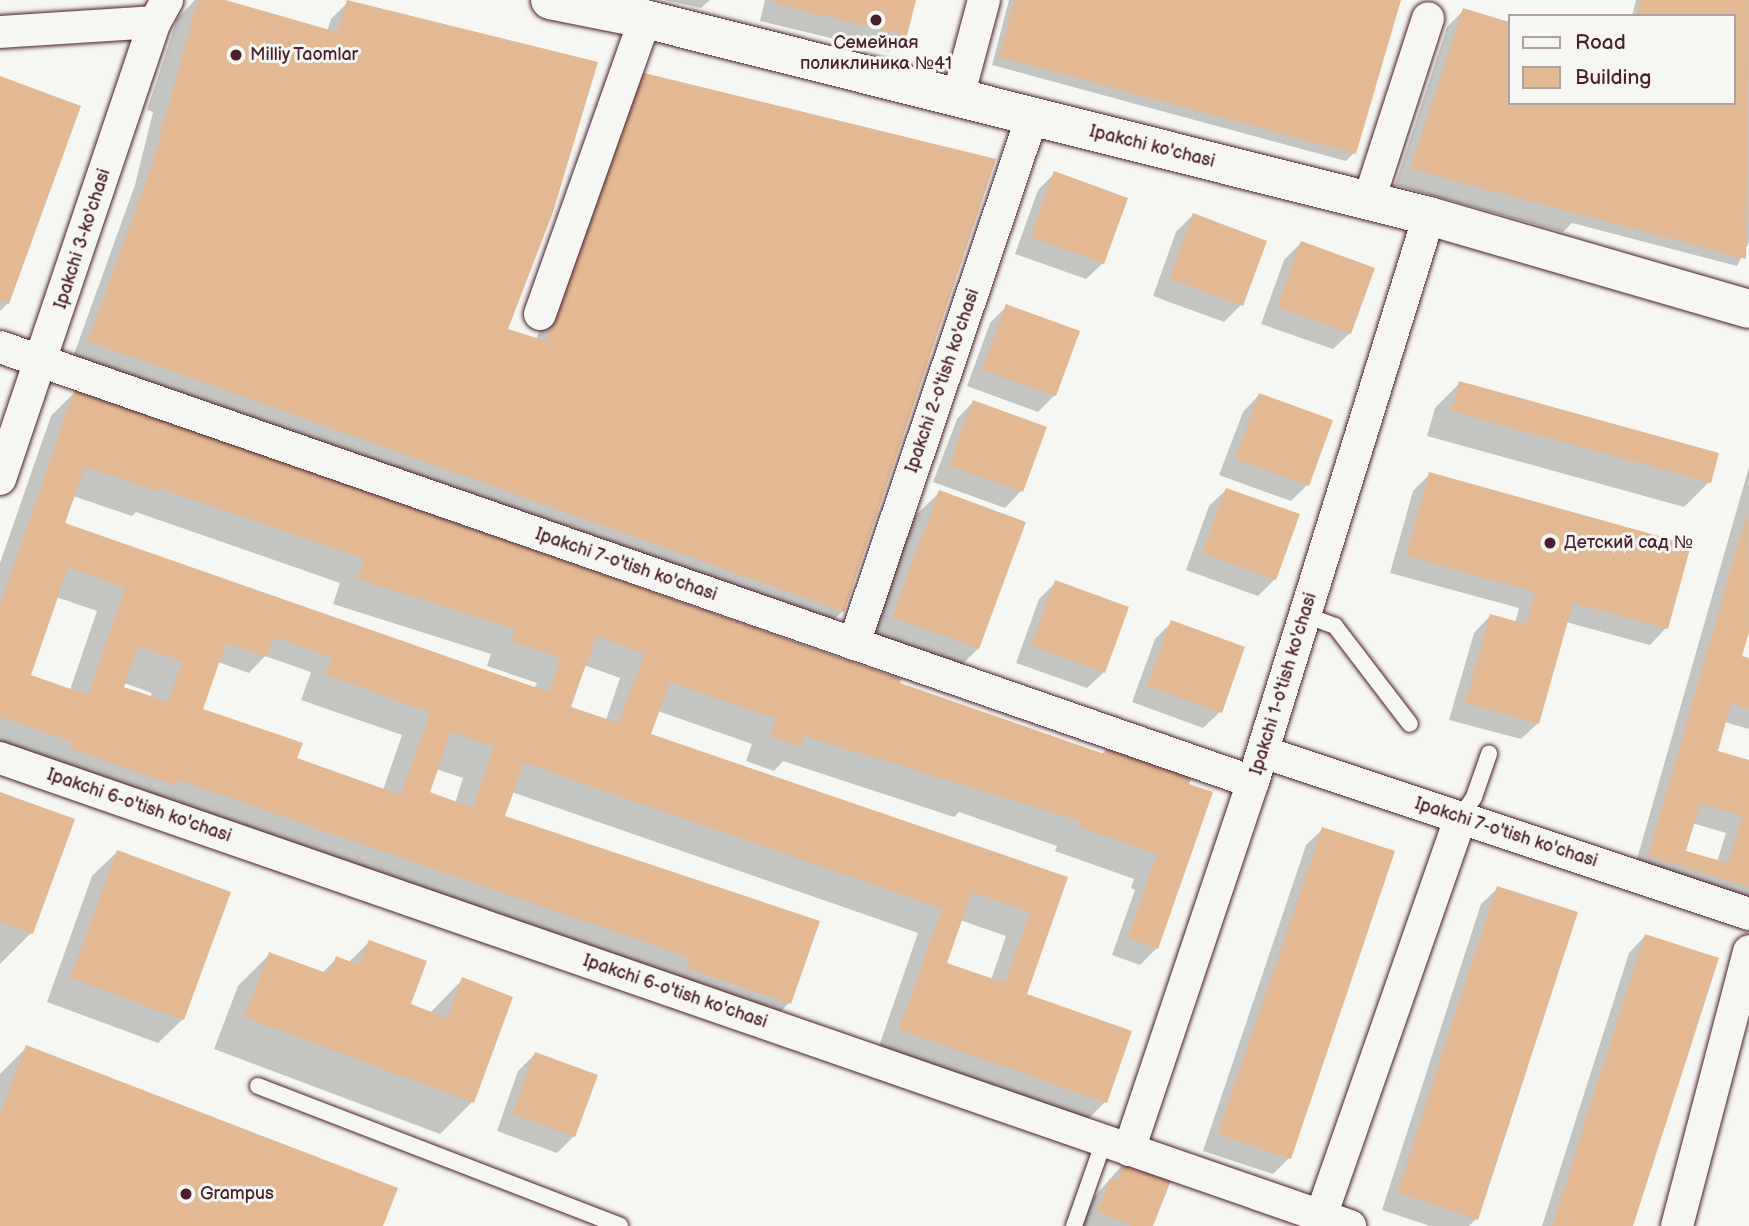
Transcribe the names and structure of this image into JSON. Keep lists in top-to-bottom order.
{
  "streets": {
    "main road": ["Ipakchi ko'chasi"],
    "street": [
      "Ipakchi 3-ko'chasi",
      "Ipakchi 2-o'tish ko'chasi",
      "Ipakchi 7-o'tish ko'chasi",
      "Ipakchi 1-o'tish ko'chasi",
      "Ipakchi 6-o'tish ko'chasi"
    ]
  },
  "crossings": [
    ["Ipakchi ko'chasi", "Ipakchi 2-o'tish ko'chasi"],
    ["Ipakchi ko'chasi", "Ipakchi 1-o'tish ko'chasi"],
    ["Ipakchi 3-ko'chasi", "Ipakchi 7-o'tish ko'chasi"],
    ["Ipakchi 2-o'tish ko'chasi", "Ipakchi 7-o'tish ko'chasi"],
    ["Ipakchi 7-o'tish ko'chasi", "Ipakchi 1-o'tish ko'chasi"],
    ["Ipakchi 1-o'tish ko'chasi", "Ipakchi 6-o'tish ko'chasi"]
  ],
  "places": [
    "Семейная поликлиника №41",
    "Milliy Taomlar",
    "Детский сад №",
    "Grampus"
  ],
  "legend": ["Road", "Building"]
}
